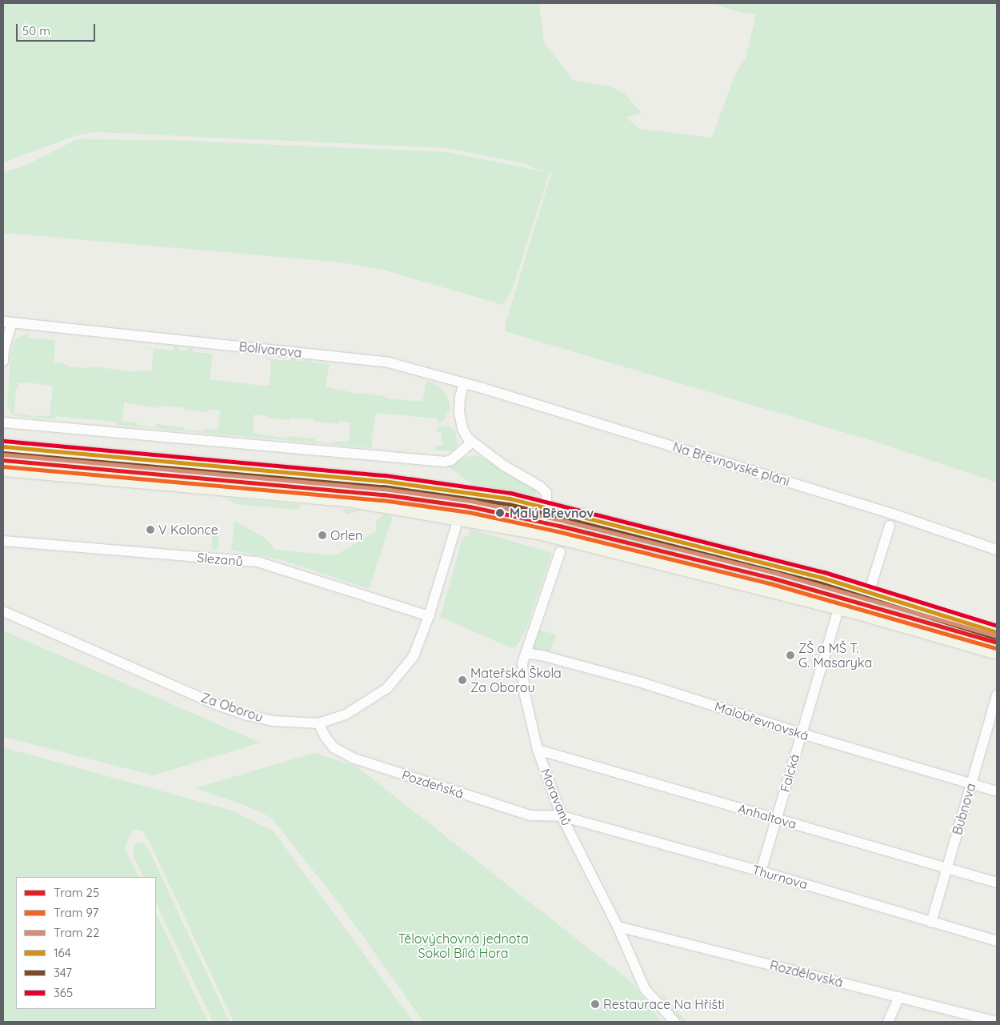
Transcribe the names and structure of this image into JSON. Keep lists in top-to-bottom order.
{
  "streets": {
    "street": [
      "Bolívarova",
      "Na Břevnovské pláni",
      "Slezanů",
      "Za Oborou",
      "Malobřevnovská",
      "Falcká",
      "Pozdeňská",
      "Moravanů",
      "Bubnova",
      "Anhaltova",
      "Thurnova",
      "Rozdělovská"
    ]
  },
  "crossings": [
    ["Bolívarova", "Na Břevnovské pláni"],
    ["Slezanů", "Za Oborou"],
    ["Za Oborou", "Pozdeňská"],
    ["Malobřevnovská", "Falcká"],
    ["Malobřevnovská", "Moravanů"],
    ["Malobřevnovská", "Bubnova"],
    ["Falcká", "Anhaltova"],
    ["Falcká", "Thurnova"],
    ["Pozdeňská", "Moravanů"],
    ["Pozdeňská", "Thurnova"],
    ["Moravanů", "Anhaltova"],
    ["Moravanů", "Thurnova"],
    ["Moravanů", "Rozdělovská"],
    ["Bubnova", "Anhaltova"],
    ["Bubnova", "Thurnova"]
  ],
  "parks": ["Tělovýchovná jednota Sokol Bílá Hora"],
  "places": [
    "Malý Břevnov",
    "V Kolonce",
    "Orlen",
    "ZŠ a MŠ T. G. Masaryka",
    "Mateřská Škola Za Oborou",
    "Restaurace Na Hřišti"
  ],
  "lines": [
    "transit line 365",
    "transit line 164",
    "transit line 347",
    "tram line 22",
    "tram line 25",
    "tram line 97"
  ],
  "legend": [
    "Tram 25",
    "Tram 97",
    "Tram 22",
    "164",
    "347",
    "365"
  ],
  "scale_bar": "50 m"
}
